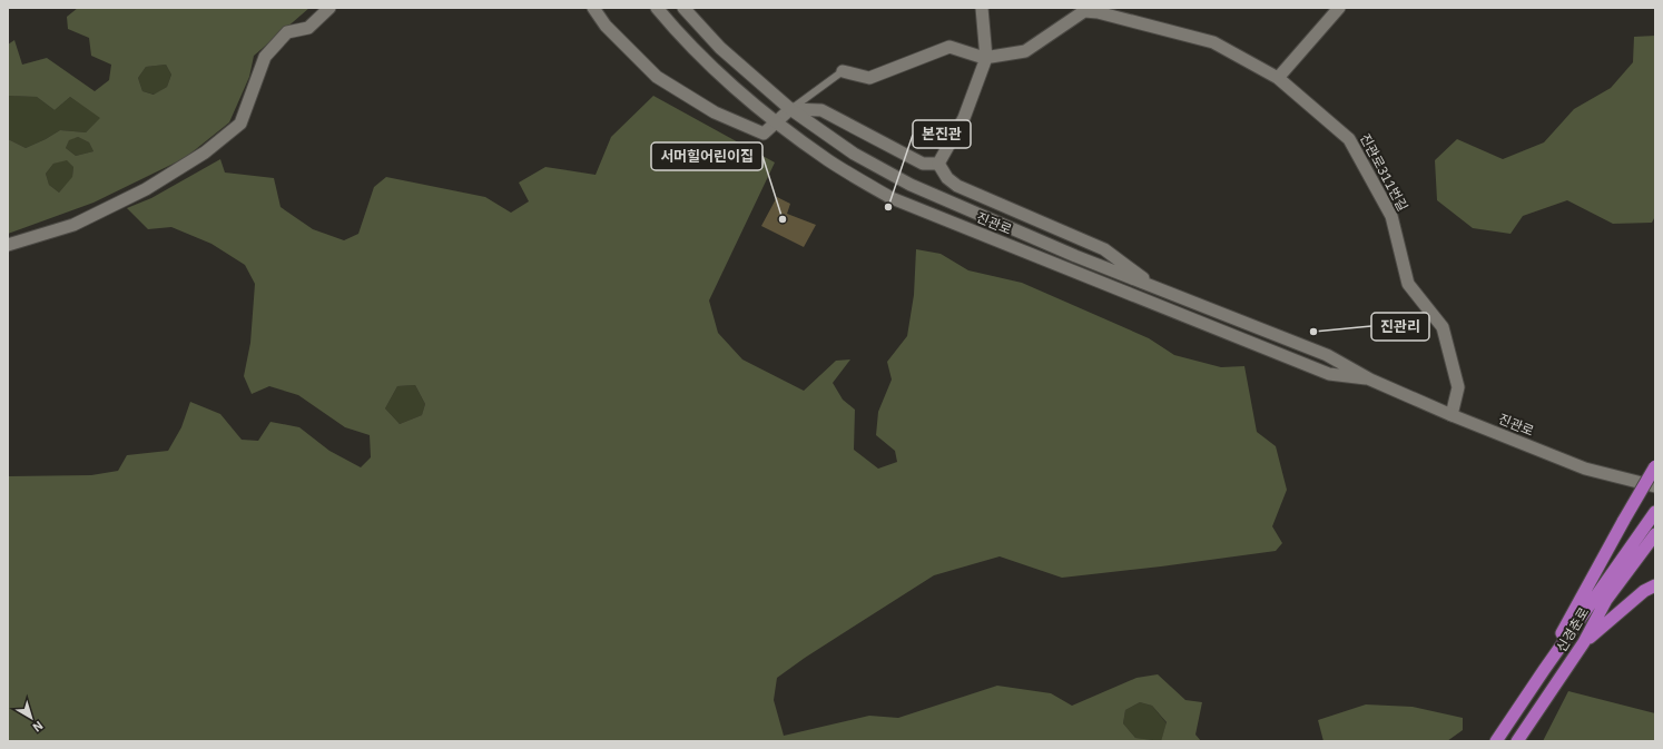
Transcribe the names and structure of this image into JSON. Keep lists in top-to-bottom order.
{
  "streets": {
    "highway": ["신경춘로"],
    "main road": ["진관로311번길", "진관로"]
  },
  "crossings": [
    ["진관로311번길", "진관로"]
  ],
  "places": ["본진관", "서머힐어린이집", "진관리"],
  "north": "bottom right"
}
